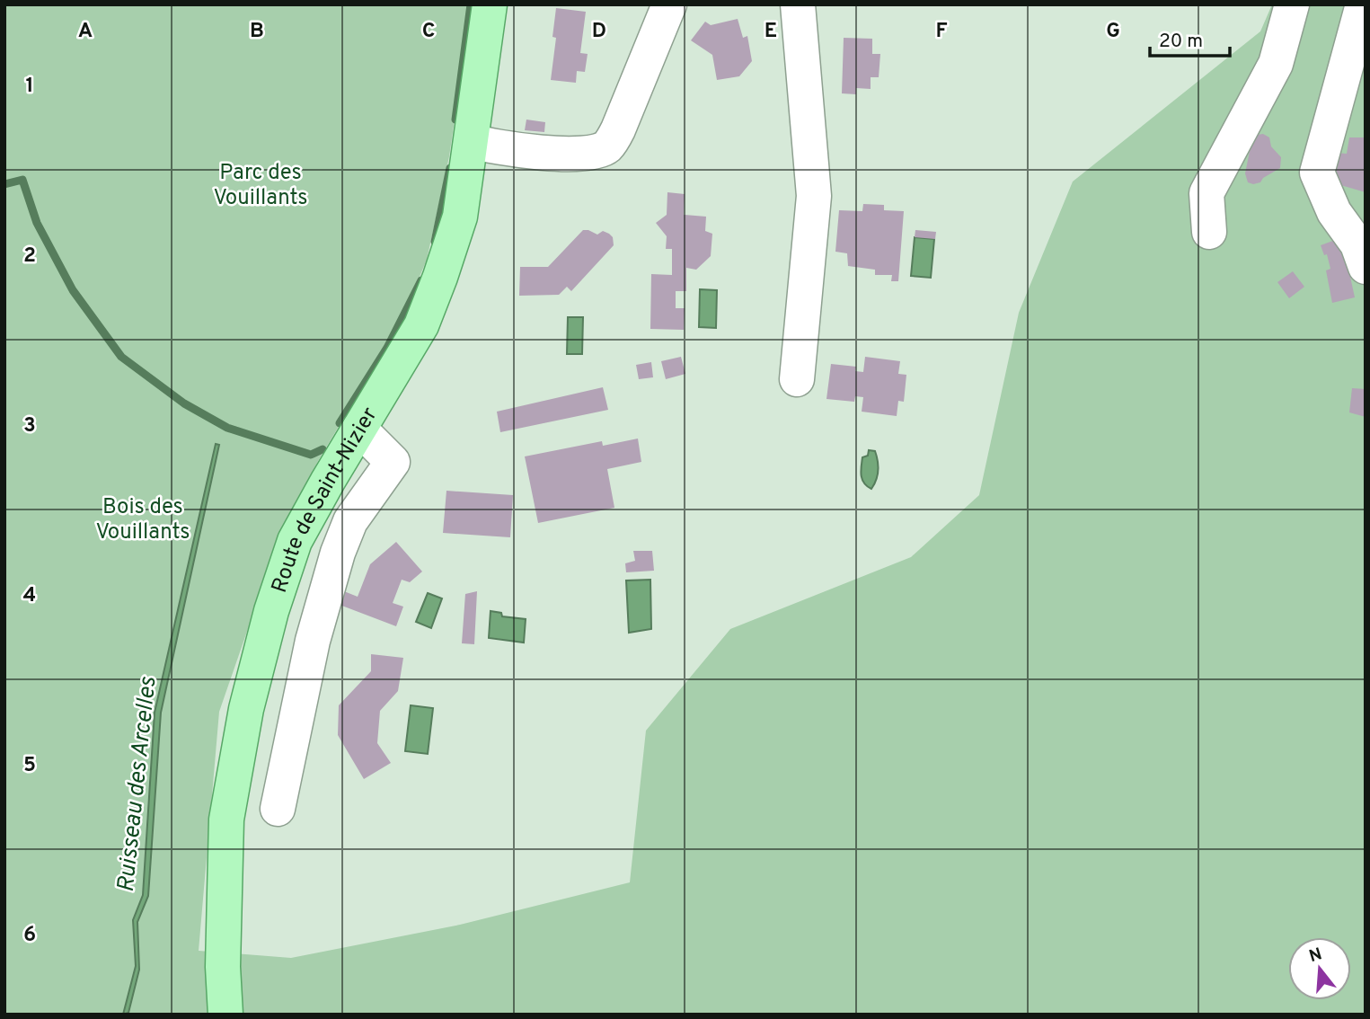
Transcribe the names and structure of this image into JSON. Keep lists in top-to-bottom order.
{
  "streets": {
    "main road": ["Route de Saint-Nizier"]
  },
  "water": ["Ruisseau des Arcelles"],
  "parks": ["Parc des Vouillants", "Bois des Vouillants"],
  "scale_bar": "20 m",
  "north": "top",
  "grid": {
    "columns": [
      "A",
      "B",
      "C",
      "D",
      "E",
      "F",
      "G"
    ],
    "rows": [
      "1",
      "2",
      "3",
      "4",
      "5",
      "6"
    ]
  }
}
